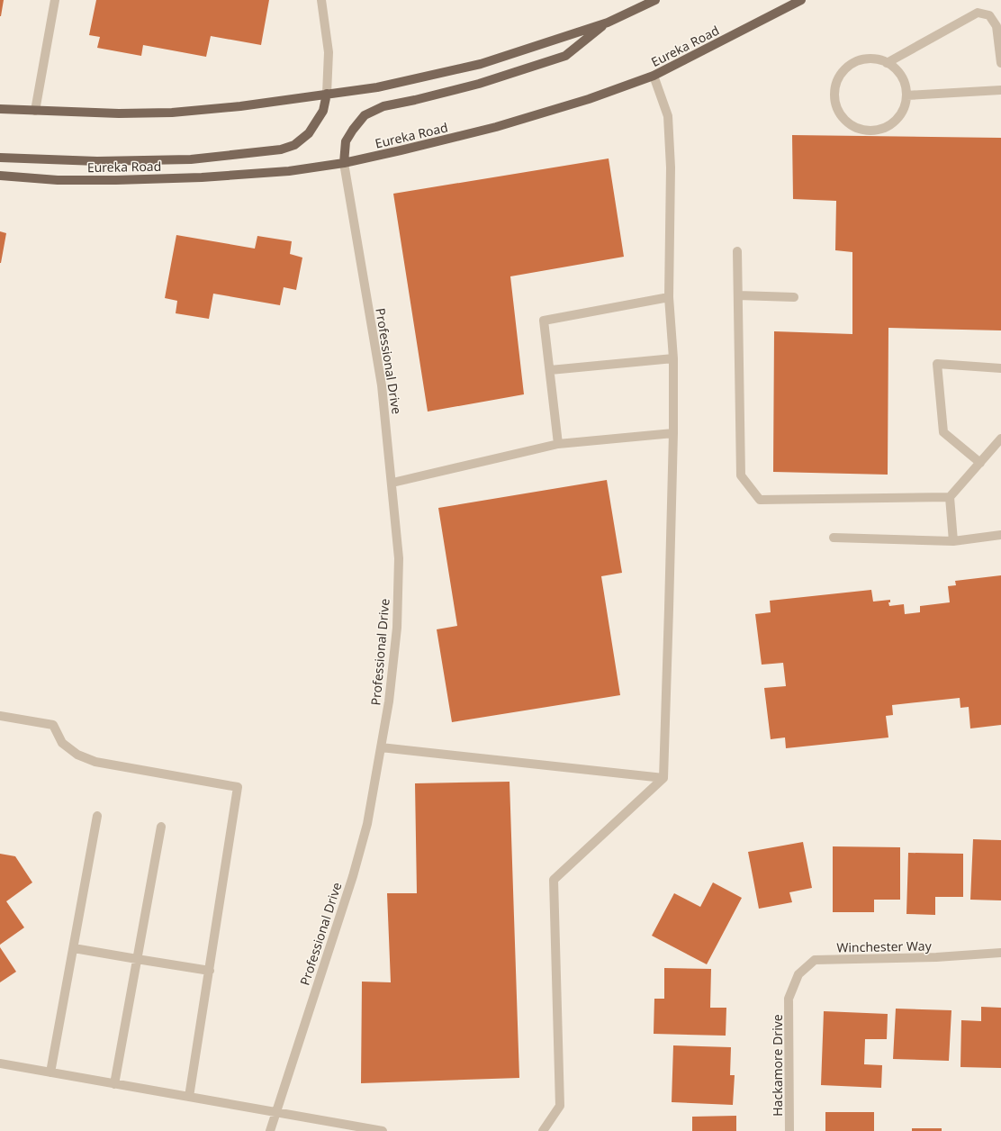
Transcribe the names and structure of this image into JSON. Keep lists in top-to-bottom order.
{
  "streets": {
    "main road": ["Eureka Road"],
    "street": ["Professional Drive", "Winchester Way", "Hackamore Drive"]
  },
  "crossings": [
    ["Eureka Road", "Professional Drive"],
    ["Winchester Way", "Hackamore Drive"]
  ]
}
